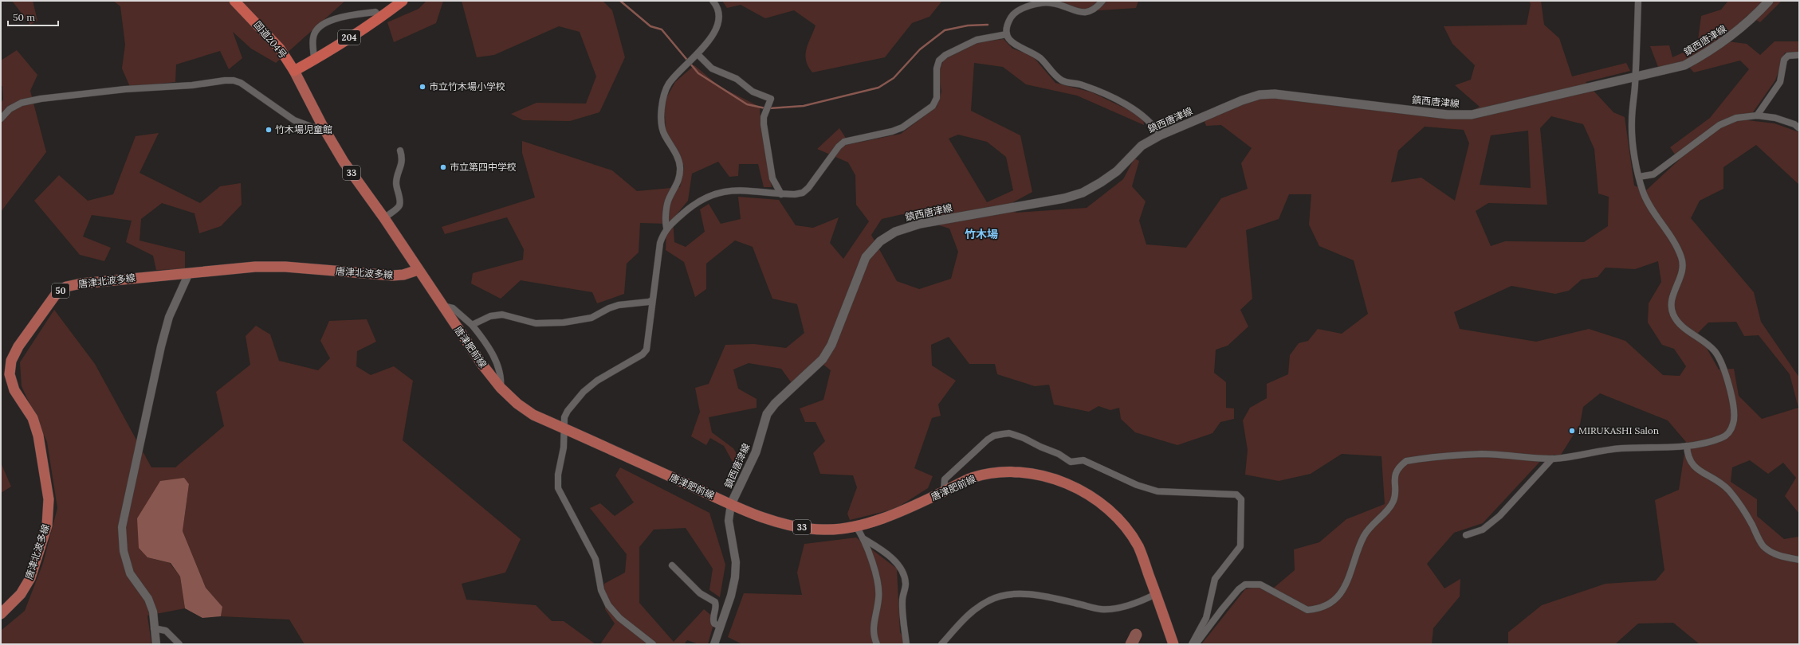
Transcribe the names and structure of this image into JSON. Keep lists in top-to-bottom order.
{
  "streets": {
    "highway": ["204", "国道204号"],
    "main road": [
      "鎮西唐津線",
      "33",
      "唐津北波多線",
      "50",
      "唐津肥前線"
    ]
  },
  "crossings": [
    ["204", "国道204号"],
    ["204", "唐津肥前線"],
    ["国道204号", "唐津肥前線"],
    ["鎮西唐津線", "唐津肥前線"],
    ["唐津北波多線", "唐津肥前線"]
  ],
  "districts": ["竹木場"],
  "places": [
    "市立竹木場小学校",
    "竹木場児童館",
    "市立第四中学校",
    "MIRUKASHI Salon"
  ],
  "scale_bar": "50 m"
}
